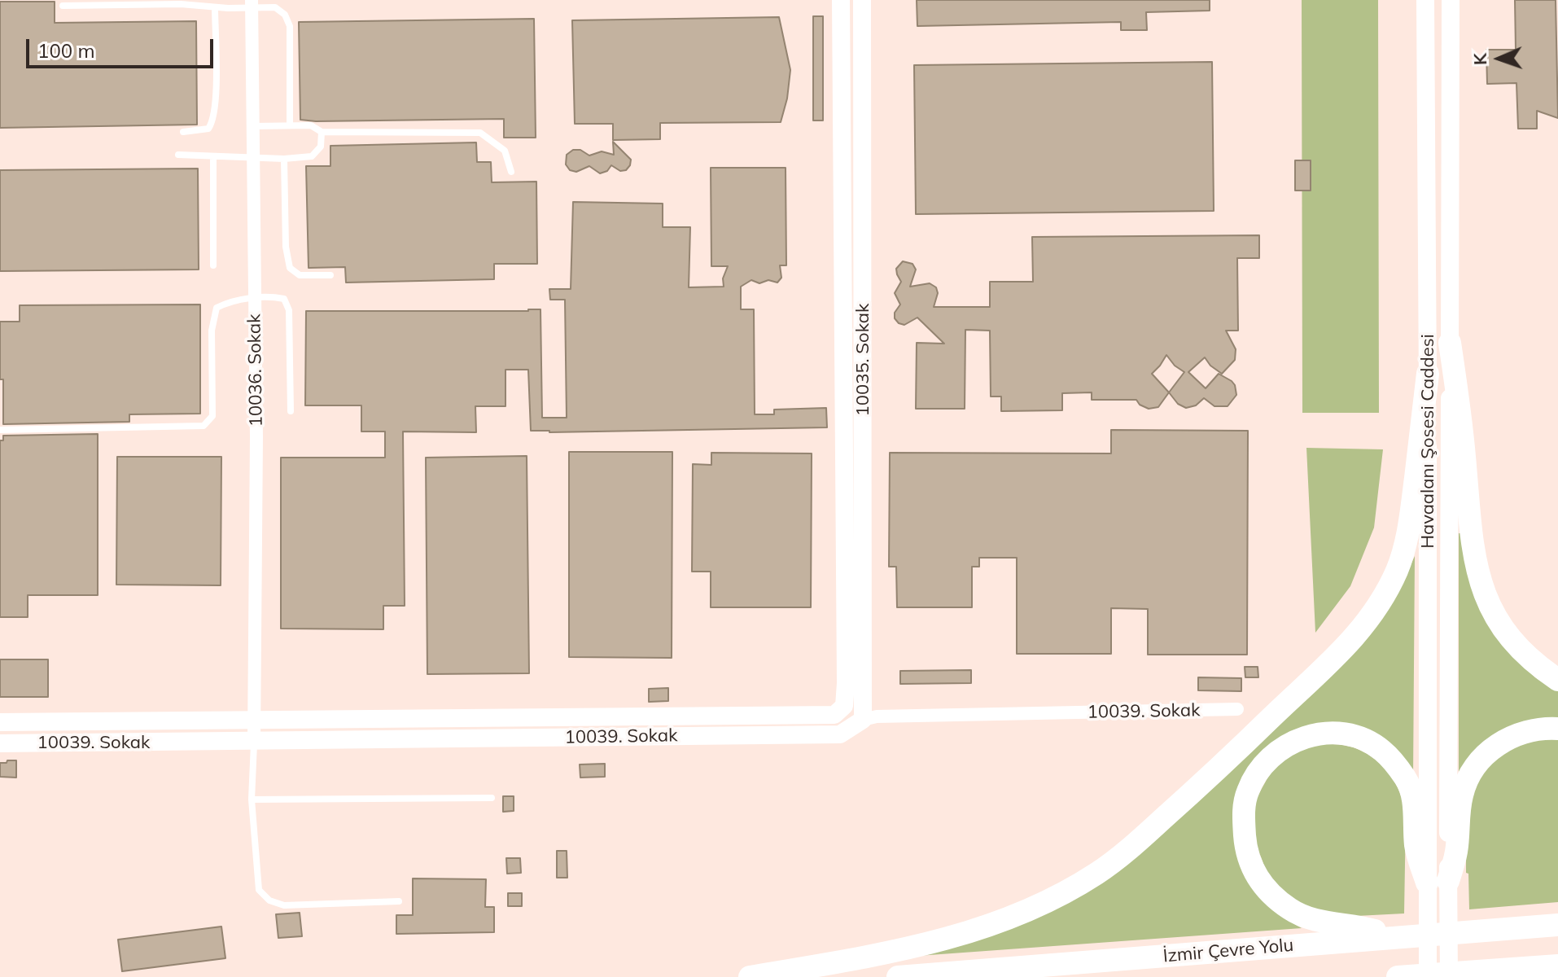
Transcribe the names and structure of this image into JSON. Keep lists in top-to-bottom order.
{
  "streets": {
    "highway": ["İzmir Çevre Yolu"],
    "street": [
      "10035. Sokak",
      "10036. Sokak",
      "Havaalanı Şosesi Caddesi",
      "10039. Sokak"
    ]
  },
  "crossings": [
    ["10035. Sokak", "10039. Sokak"],
    ["10036. Sokak", "10039. Sokak"]
  ],
  "scale_bar": "100 m",
  "north": "left"
}
